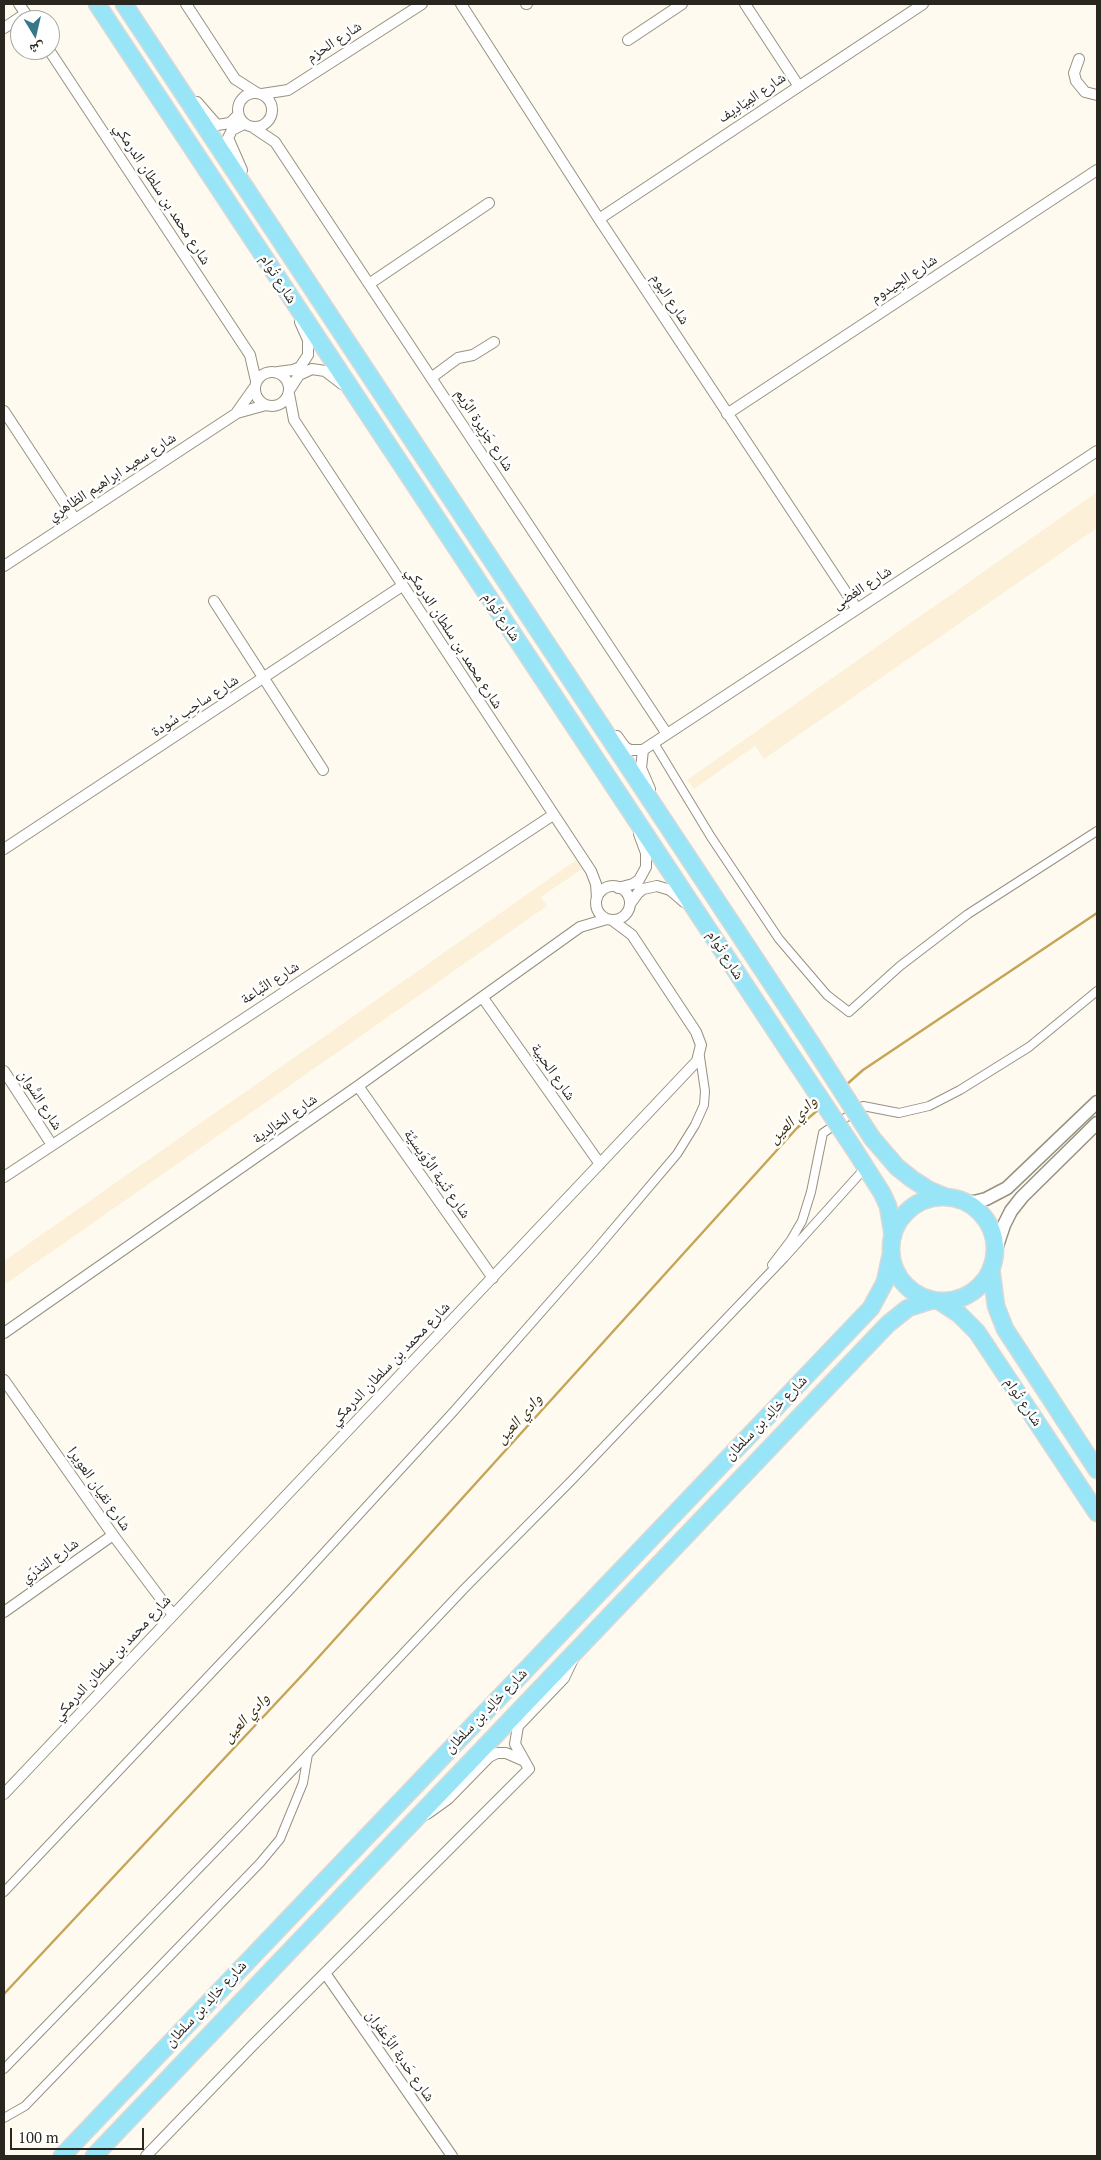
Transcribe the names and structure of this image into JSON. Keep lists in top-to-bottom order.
{
  "streets": {
    "main road": ["شارع تُوام", "شارع خالِد بن سلطان"],
    "street": [
      "شارع الحزم",
      "شارع المِيَادِيف",
      "شارع محمد بن سلطان الدرمكي",
      "شارع الجِيدوم",
      "شارع البوم",
      "شارع جَزِيرة الرِّيم",
      "شارع سعيد ابراهيم الظاهري",
      "شارع الغضى",
      "شارع ساحِب سُودة",
      "شارع النَّباعة",
      "شارع الحبية",
      "شارع السُّوان",
      "شارع الخالِدية",
      "شارع ثَنية الرُّوَيسيَّة",
      "شارع نقيان العويرا",
      "شارع التذرّي",
      "شارع حَدبة الزَّعفَران"
    ]
  },
  "crossings": [
    ["شارع الحزم", "شارع جَزِيرة الرِّيم"],
    ["شارع المِيَادِيف", "شارع البوم"],
    ["شارع محمد بن سلطان الدرمكي", "شارع سعيد ابراهيم الظاهري"],
    ["شارع محمد بن سلطان الدرمكي", "شارع ساحِب سُودة"],
    ["شارع محمد بن سلطان الدرمكي", "شارع النَّباعة"],
    ["شارع محمد بن سلطان الدرمكي", "شارع الحبية"],
    ["شارع محمد بن سلطان الدرمكي", "شارع الخالِدية"],
    ["شارع محمد بن سلطان الدرمكي", "شارع ثَنية الرُّوَيسيَّة"],
    ["شارع محمد بن سلطان الدرمكي", "شارع نقيان العويرا"],
    ["شارع تُوام", "شارع خالِد بن سلطان"],
    ["شارع الجِيدوم", "شارع البوم"],
    ["شارع البوم", "شارع الغضى"],
    ["شارع جَزِيرة الرِّيم", "شارع الغضى"],
    ["شارع النَّباعة", "شارع السُّوان"],
    ["شارع الحبية", "شارع الخالِدية"],
    ["شارع الخالِدية", "شارع ثَنية الرُّوَيسيَّة"],
    ["شارع نقيان العويرا", "شارع التذرّي"]
  ],
  "water": ["وادي العين"],
  "scale_bar": "100 m",
  "north": "bottom"
}
